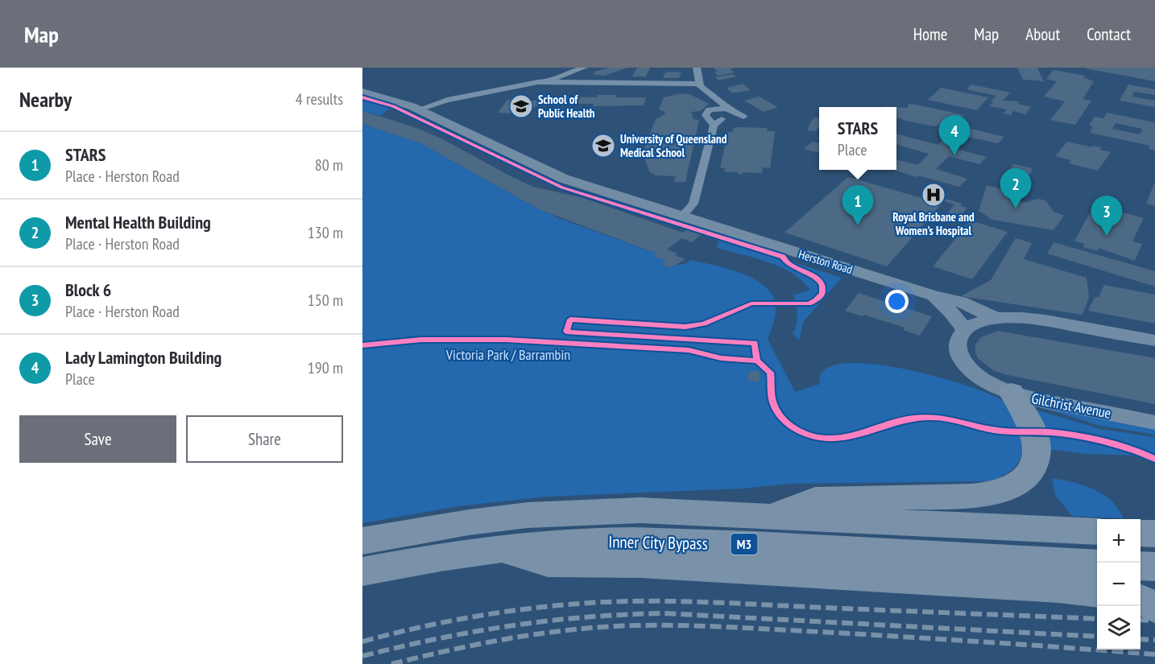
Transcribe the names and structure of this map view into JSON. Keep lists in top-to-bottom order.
{
  "streets": {
    "highway": ["Inner City Bypass", "M3"],
    "main road": ["Herston Road", "Gilchrist Avenue"]
  },
  "parks": ["Victoria Park / Barrambin"],
  "places": {
    "school or university": ["School of Public Health", "University of Queensland Medical School"],
    "hospital": ["Royal Brisbane and Women’s Hospital"]
  },
  "page": {
    "header": "Map",
    "nav": [
      "Home",
      "Map",
      "About",
      "Contact"
    ],
    "heading": ["Nearby", "4 results"],
    "popup": ["STARS", "Place"],
    "pins": [
      "4",
      "2",
      "1",
      "3"
    ],
    "list": [
      {
        "mark": "1",
        "name": "STARS",
        "note": "Place · Herston Road",
        "value": "80 m"
      },
      {
        "mark": "2",
        "name": "Mental Health Building",
        "note": "Place · Herston Road",
        "value": "130 m"
      },
      {
        "mark": "3",
        "name": "Block 6",
        "note": "Place · Herston Road",
        "value": "150 m"
      },
      {
        "mark": "4",
        "name": "Lady Lamington Building",
        "note": "Place",
        "value": "190 m"
      }
    ],
    "buttons": ["Save", "Share"],
    "map_buttons": ["+", "−"]
  }
}
